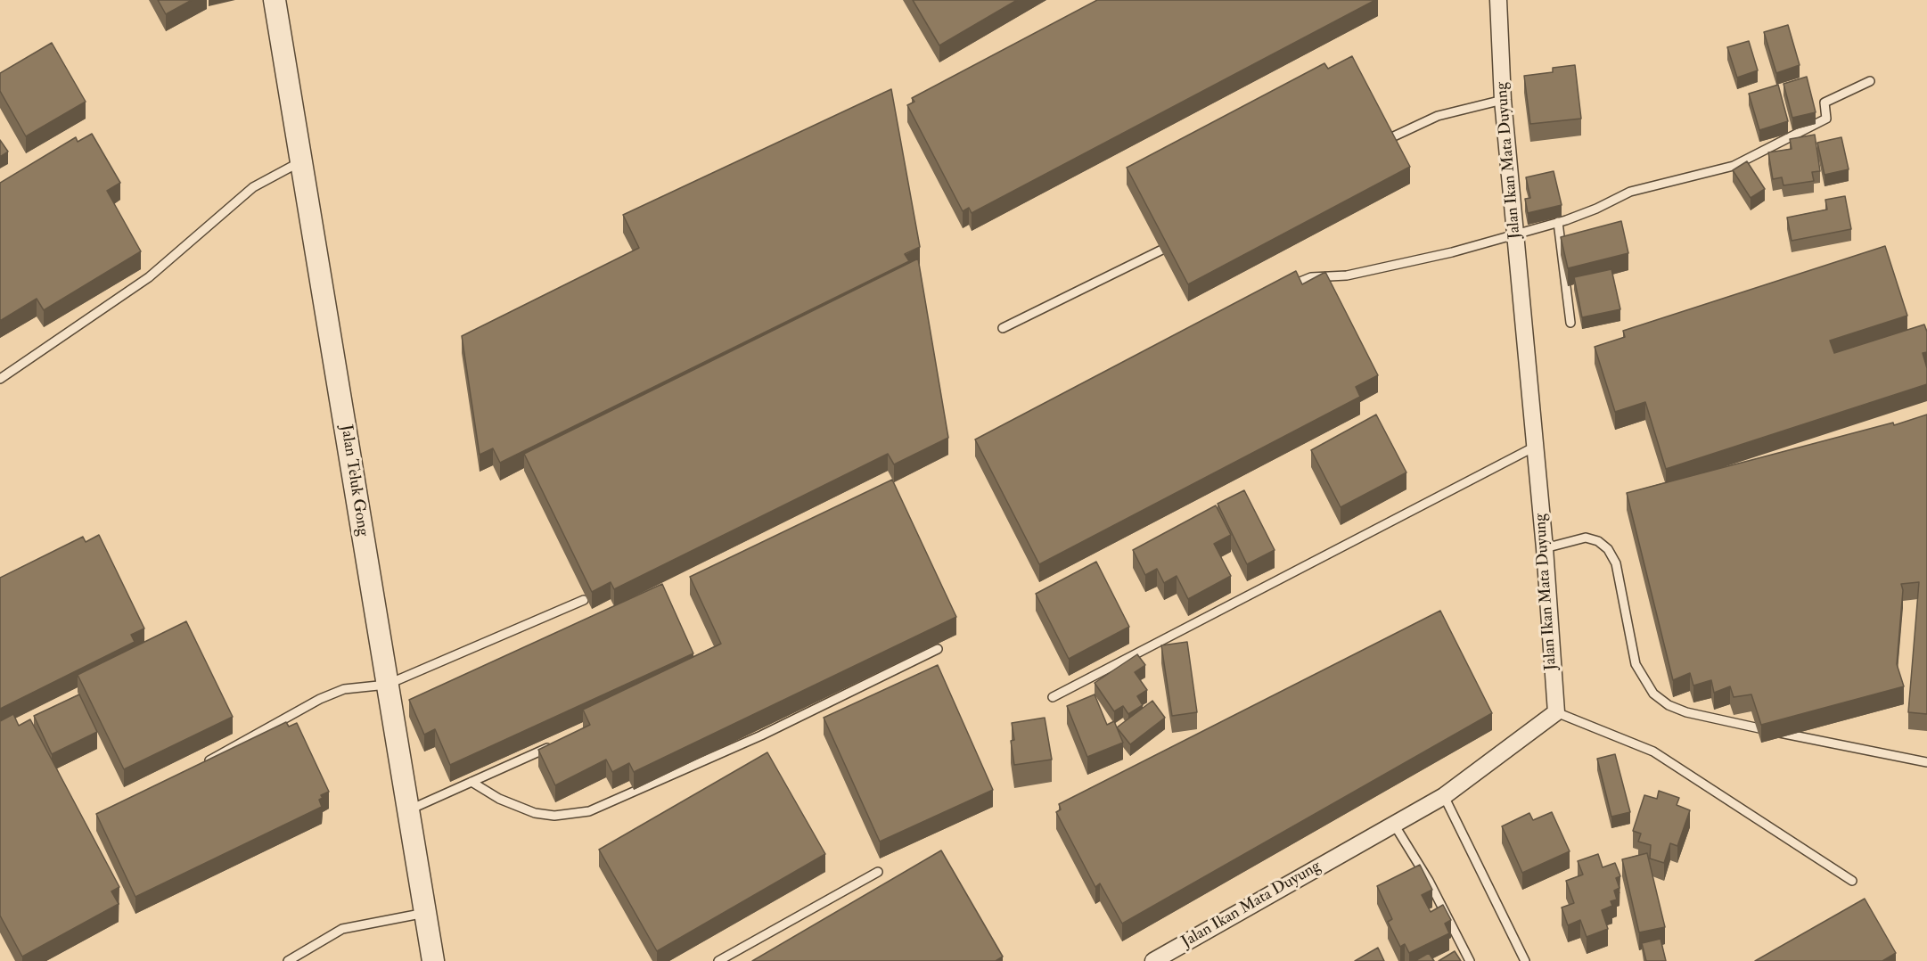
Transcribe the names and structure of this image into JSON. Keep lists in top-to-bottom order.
{
  "streets": {
    "street": ["Jalan Ikan Mata Duyung", "Jalan Teluk Gong"]
  }
}
